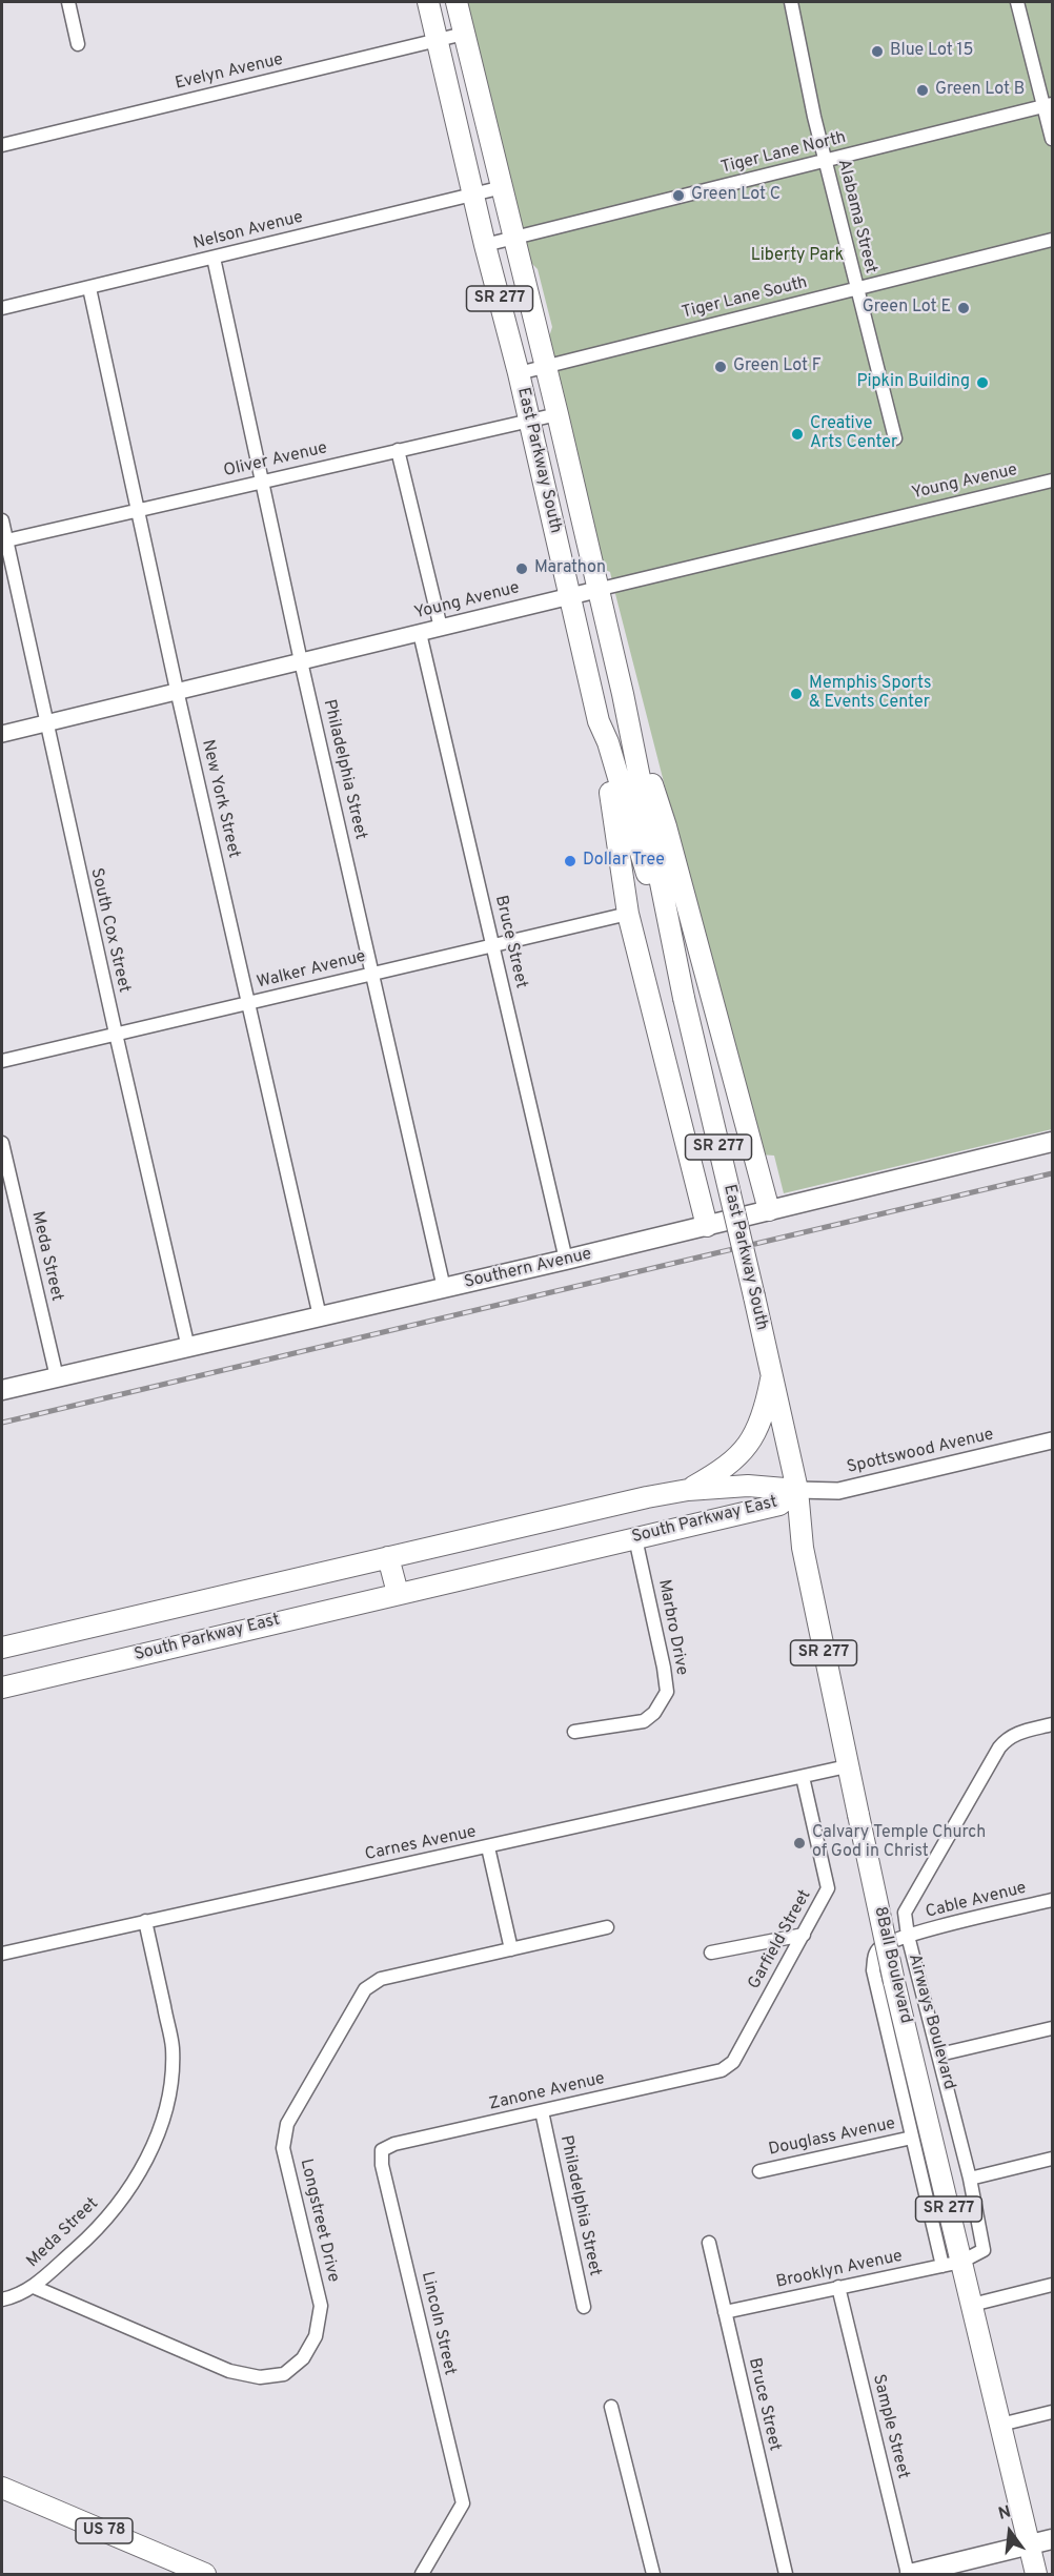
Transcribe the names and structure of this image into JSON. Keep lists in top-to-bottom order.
{
  "streets": {
    "main road": [
      "SR 277",
      "East Parkway South",
      "Southern Avenue",
      "South Parkway East",
      "8Ball Boulevard",
      "US 78"
    ],
    "street": [
      "Evelyn Avenue",
      "Tiger Lane North",
      "Alabama Street",
      "Nelson Avenue",
      "Tiger Lane South",
      "Oliver Avenue",
      "Young Avenue",
      "Philadelphia Street",
      "New York Street",
      "South Cox Street",
      "Bruce Street",
      "Walker Avenue",
      "Meda Street",
      "Spottswood Avenue",
      "Marbro Drive",
      "Carnes Avenue",
      "Cable Avenue",
      "Garfield Street",
      "Airways Boulevard",
      "Zanone Avenue",
      "Douglass Avenue",
      "Longstreet Drive",
      "Brooklyn Avenue",
      "Lincoln Street",
      "Sample Street"
    ]
  },
  "crossings": [
    ["Evelyn Avenue", "East Parkway South"],
    ["Tiger Lane North", "Alabama Street"],
    ["Tiger Lane North", "East Parkway South"],
    ["Alabama Street", "Tiger Lane South"],
    ["Nelson Avenue", "East Parkway South"],
    ["Nelson Avenue", "Philadelphia Street"],
    ["Nelson Avenue", "New York Street"],
    ["SR 277", "8Ball Boulevard"],
    ["Tiger Lane South", "East Parkway South"],
    ["Oliver Avenue", "East Parkway South"],
    ["Oliver Avenue", "Philadelphia Street"],
    ["Oliver Avenue", "New York Street"],
    ["Oliver Avenue", "South Cox Street"],
    ["East Parkway South", "Young Avenue"],
    ["East Parkway South", "Spottswood Avenue"],
    ["East Parkway South", "South Parkway East"],
    ["East Parkway South", "8Ball Boulevard"],
    ["Young Avenue", "Philadelphia Street"],
    ["Young Avenue", "New York Street"],
    ["Young Avenue", "South Cox Street"],
    ["Young Avenue", "Bruce Street"],
    ["Philadelphia Street", "Walker Avenue"],
    ["Philadelphia Street", "Southern Avenue"],
    ["Philadelphia Street", "Zanone Avenue"],
    ["New York Street", "Walker Avenue"],
    ["New York Street", "Southern Avenue"],
    ["South Cox Street", "Walker Avenue"],
    ["South Cox Street", "Southern Avenue"],
    ["Bruce Street", "Walker Avenue"],
    ["Bruce Street", "Southern Avenue"],
    ["Bruce Street", "Brooklyn Avenue"],
    ["Meda Street", "Southern Avenue"],
    ["Meda Street", "Carnes Avenue"],
    ["Meda Street", "Longstreet Drive"],
    ["Spottswood Avenue", "South Parkway East"],
    ["Spottswood Avenue", "8Ball Boulevard"],
    ["South Parkway East", "Marbro Drive"],
    ["South Parkway East", "8Ball Boulevard"],
    ["Carnes Avenue", "Garfield Street"],
    ["Carnes Avenue", "8Ball Boulevard"],
    ["Cable Avenue", "Airways Boulevard"],
    ["Garfield Street", "Zanone Avenue"],
    ["8Ball Boulevard", "Airways Boulevard"],
    ["8Ball Boulevard", "Brooklyn Avenue"],
    ["Airways Boulevard", "Douglass Avenue"],
    ["Airways Boulevard", "Brooklyn Avenue"],
    ["Zanone Avenue", "Lincoln Street"],
    ["Brooklyn Avenue", "Sample Street"]
  ],
  "parks": ["Liberty Park"],
  "places": [
    "Blue Lot 15",
    "Green Lot B",
    "Green Lot C",
    "Green Lot E",
    "Green Lot F",
    "Pipkin Building",
    "Creative Arts Center",
    "Marathon",
    "Memphis Sports & Events Center",
    "Dollar Tree",
    "Calvary Temple Church of God in Christ"
  ],
  "north": "top"
}
